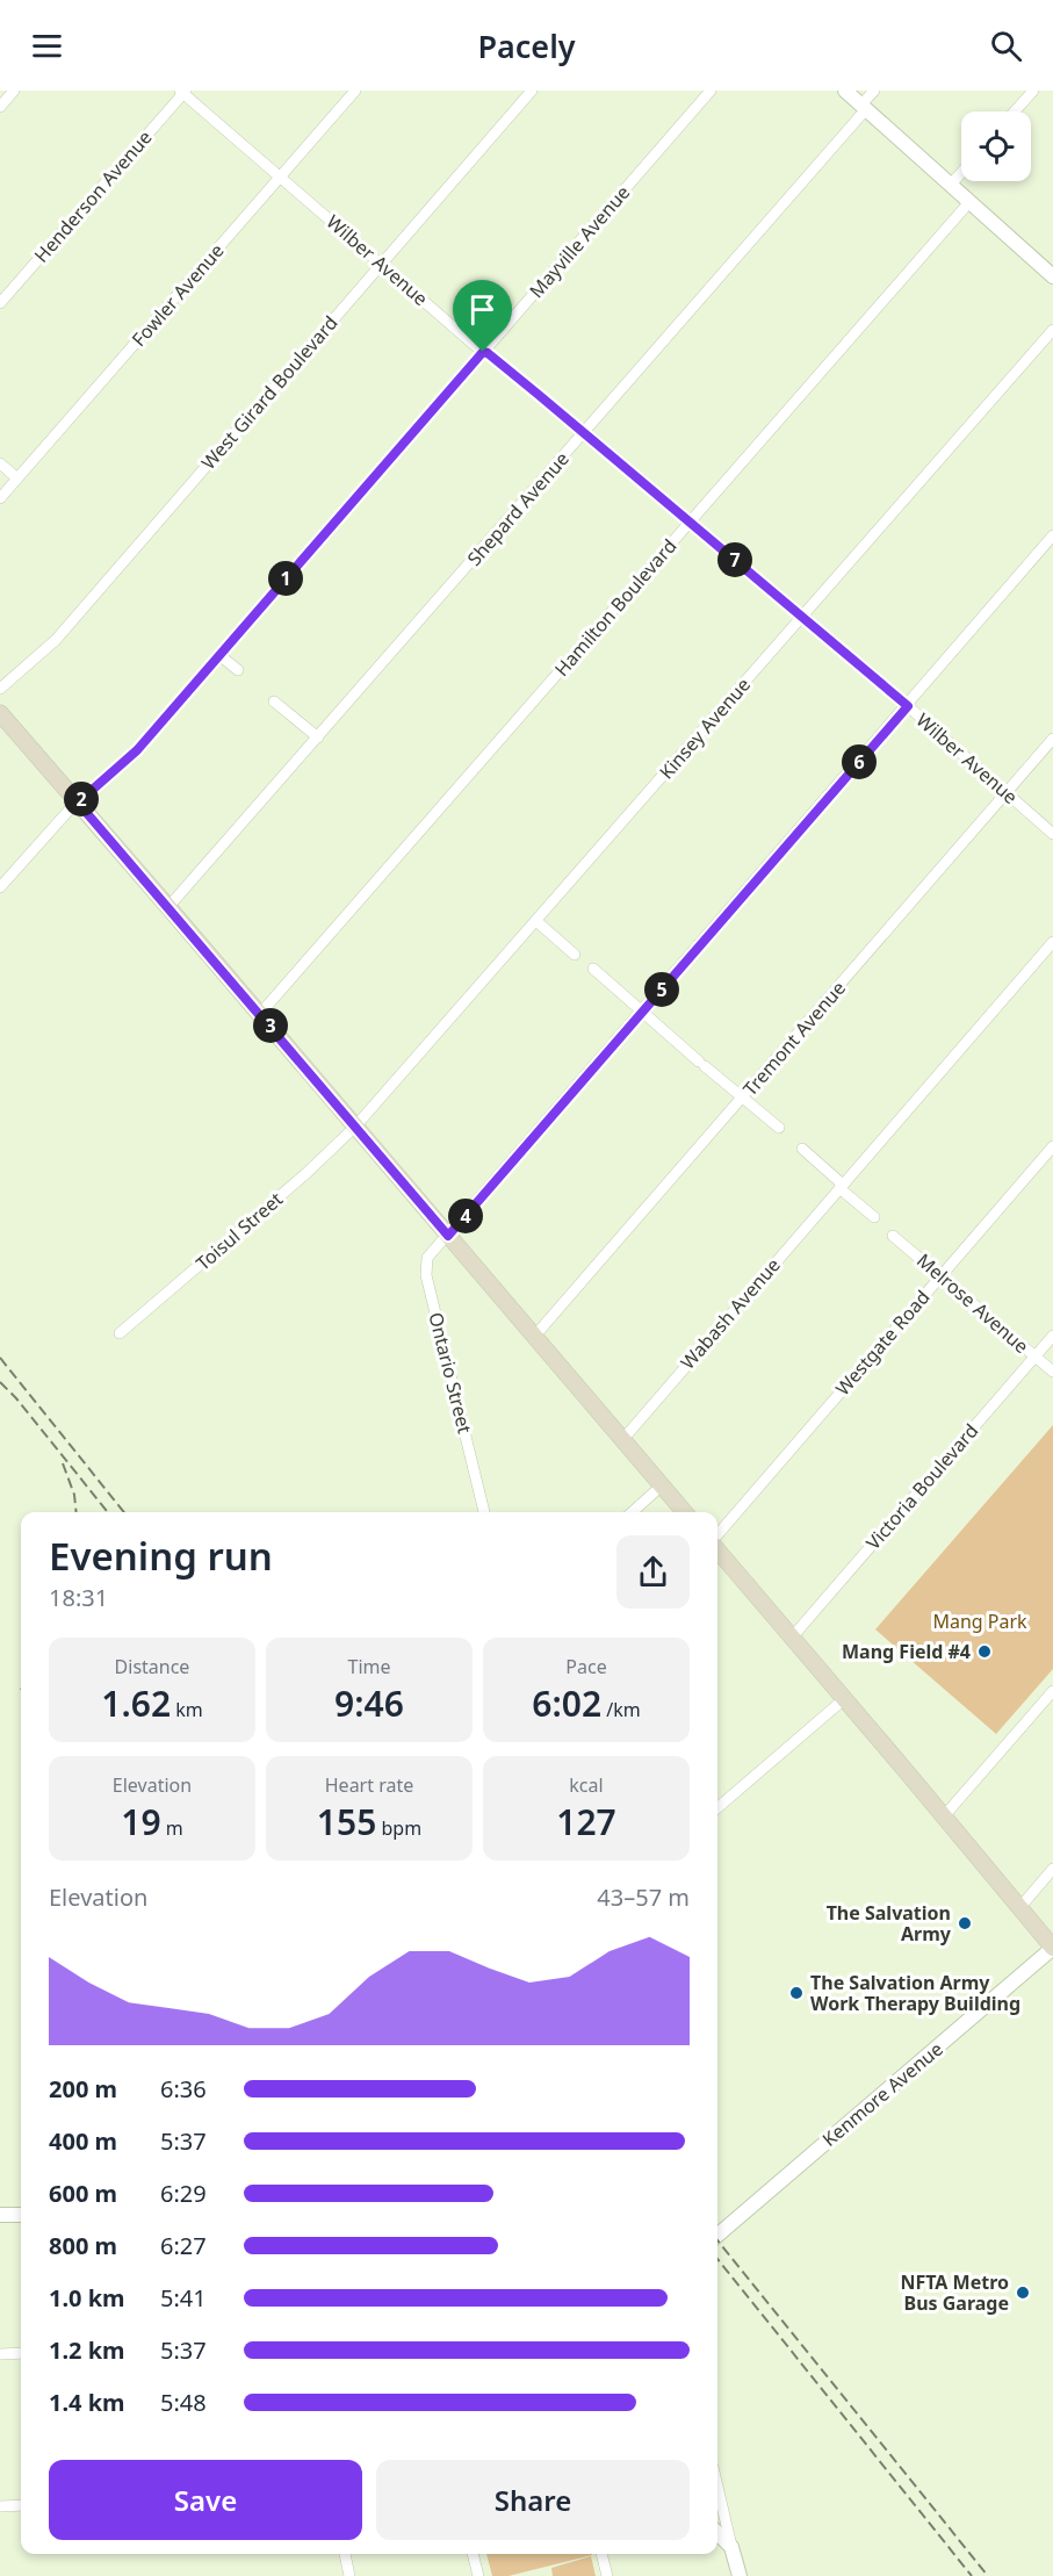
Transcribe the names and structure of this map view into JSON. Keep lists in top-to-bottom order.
{
  "streets": {
    "street": [
      "Henderson Avenue",
      "Mayville Avenue",
      "Wilber Avenue",
      "Fowler Avenue",
      "West Girard Boulevard",
      "Shepard Avenue",
      "Hamilton Boulevard",
      "Kinsey Avenue",
      "Tremont Avenue",
      "Toisul Street",
      "Melrose Avenue",
      "Wabash Avenue",
      "Westgate Road",
      "Ontario Street",
      "Victoria Boulevard",
      "Kenmore Avenue"
    ]
  },
  "crossings": [
    ["Henderson Avenue", "Wilber Avenue"],
    ["Mayville Avenue", "Wilber Avenue"],
    ["Wilber Avenue", "Fowler Avenue"],
    ["Wilber Avenue", "West Girard Boulevard"],
    ["Wilber Avenue", "Shepard Avenue"],
    ["Wilber Avenue", "Hamilton Boulevard"],
    ["Wilber Avenue", "Kinsey Avenue"],
    ["Wilber Avenue", "Tremont Avenue"],
    ["Wilber Avenue", "Ontario Street"],
    ["Kinsey Avenue", "Toisul Street"],
    ["Melrose Avenue", "Westgate Road"],
    ["Melrose Avenue", "Victoria Boulevard"]
  ],
  "parks": ["Mang Park"],
  "places": [
    "Mang Field #4",
    "The Salvation Army",
    "The Salvation Army Work Therapy Building",
    "NFTA Metro Bus Garage"
  ],
  "page": {
    "header": "Pacely",
    "pins": [
      "7",
      "1",
      "6",
      "2",
      "5",
      "3",
      "4"
    ],
    "heading": ["Evening run", "18:31"],
    "stats": [
      ["Distance", "1.62 km"],
      ["Time", "9:46"],
      ["Pace", "6:02 /km"],
      ["Elevation", "19 m"],
      ["Heart rate", "155 bpm"],
      ["kcal", "127"]
    ],
    "chart": ["Elevation", "43–57 m"],
    "list": [
      {
        "name": "200 m",
        "note": "6:36"
      },
      {
        "name": "400 m",
        "note": "5:37"
      },
      {
        "name": "600 m",
        "note": "6:29"
      },
      {
        "name": "800 m",
        "note": "6:27"
      },
      {
        "name": "1.0 km",
        "note": "5:41"
      },
      {
        "name": "1.2 km",
        "note": "5:37"
      },
      {
        "name": "1.4 km",
        "note": "5:48"
      }
    ],
    "buttons": ["Save", "Share"]
  }
}
